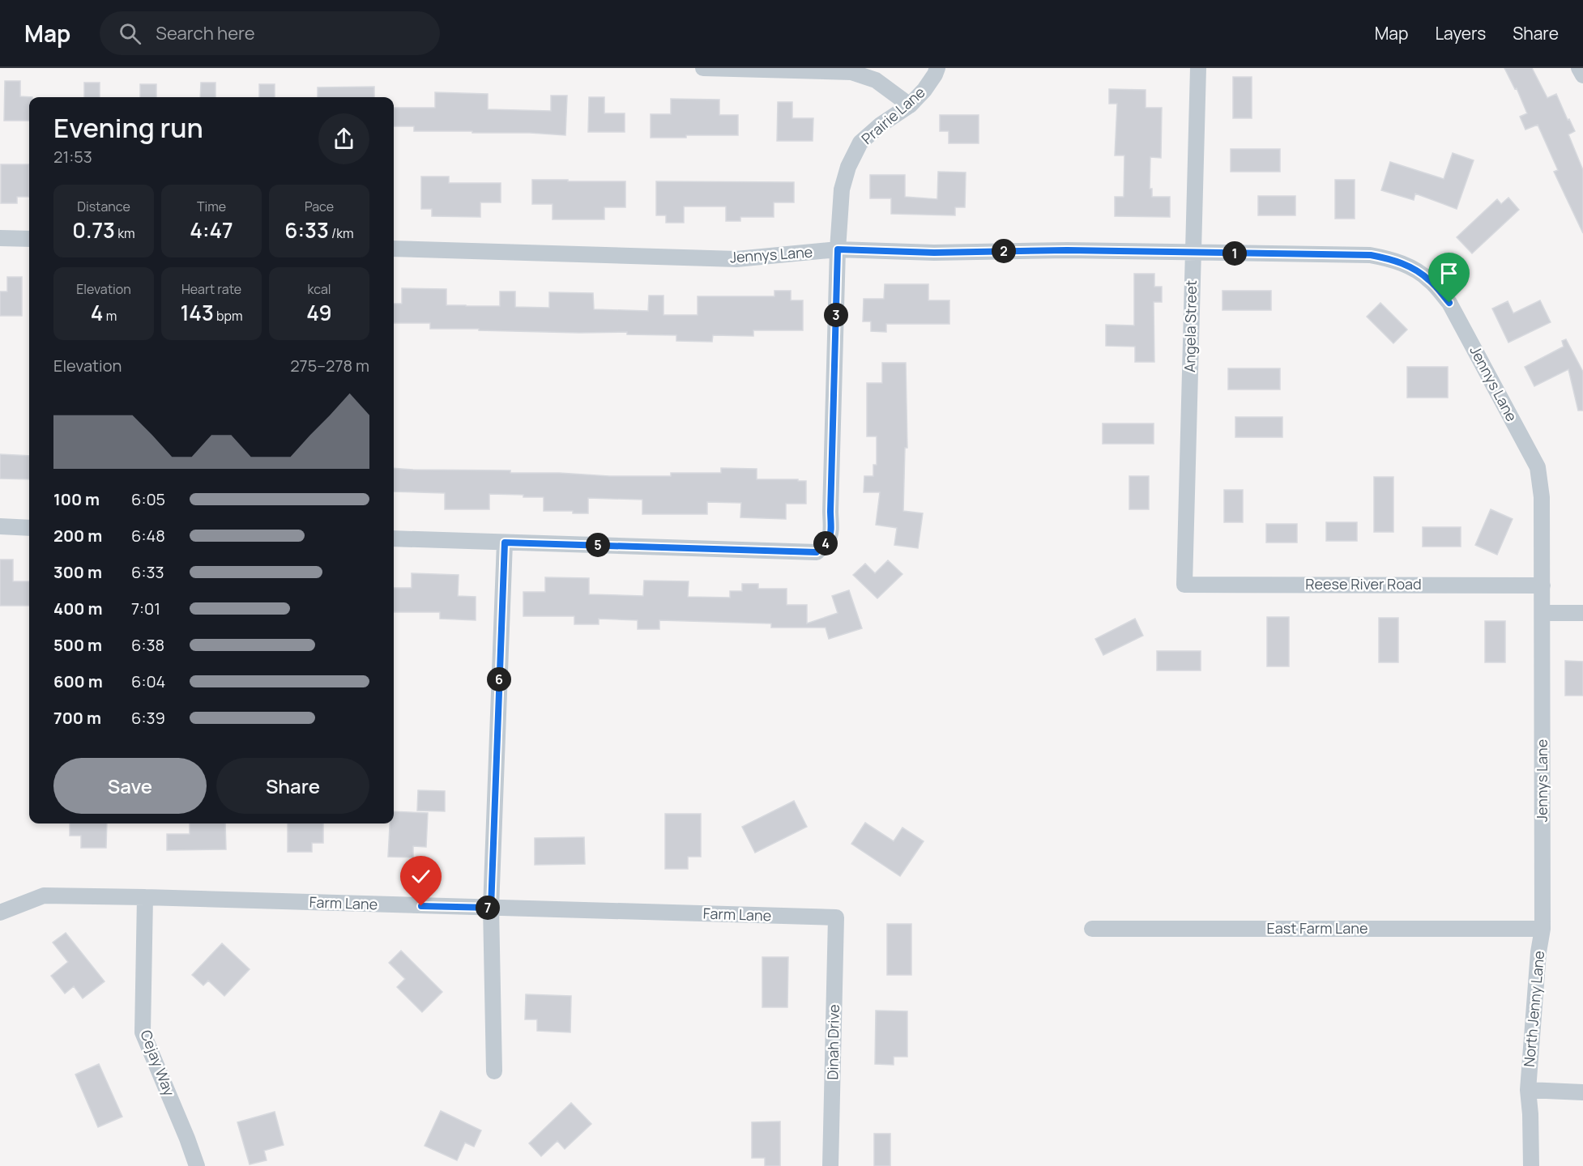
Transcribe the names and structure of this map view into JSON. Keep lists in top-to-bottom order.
{
  "streets": {
    "street": [
      "Prairie Lane",
      "Jennys Lane",
      "Angela Street",
      "Reese River Road",
      "Farm Lane",
      "East Farm Lane",
      "North Jenny Lane",
      "Dinah Drive",
      "Cejay Way"
    ]
  },
  "crossings": [
    ["Prairie Lane", "Jennys Lane"],
    ["Jennys Lane", "Angela Street"],
    ["Jennys Lane", "Reese River Road"],
    ["Jennys Lane", "East Farm Lane"],
    ["Jennys Lane", "North Jenny Lane"],
    ["Angela Street", "Reese River Road"],
    ["Farm Lane", "Dinah Drive"],
    ["Farm Lane", "Cejay Way"],
    ["East Farm Lane", "North Jenny Lane"]
  ],
  "page": {
    "header": "Map",
    "search": "Search here",
    "nav": ["Map", "Layers", "Share"],
    "heading": ["Evening run", "21:53"],
    "stats": [
      ["Distance", "0.73 km"],
      ["Time", "4:47"],
      ["Pace", "6:33 /km"],
      ["Elevation", "4 m"],
      ["Heart rate", "143 bpm"],
      ["kcal", "49"]
    ],
    "pins": [
      "2",
      "1",
      "3",
      "4",
      "5",
      "6",
      "7"
    ],
    "chart": ["Elevation", "275–278 m"],
    "list": [
      {
        "name": "100 m",
        "note": "6:05"
      },
      {
        "name": "200 m",
        "note": "6:48"
      },
      {
        "name": "300 m",
        "note": "6:33"
      },
      {
        "name": "400 m",
        "note": "7:01"
      },
      {
        "name": "500 m",
        "note": "6:38"
      },
      {
        "name": "600 m",
        "note": "6:04"
      },
      {
        "name": "700 m",
        "note": "6:39"
      }
    ],
    "buttons": ["Save", "Share"]
  }
}
